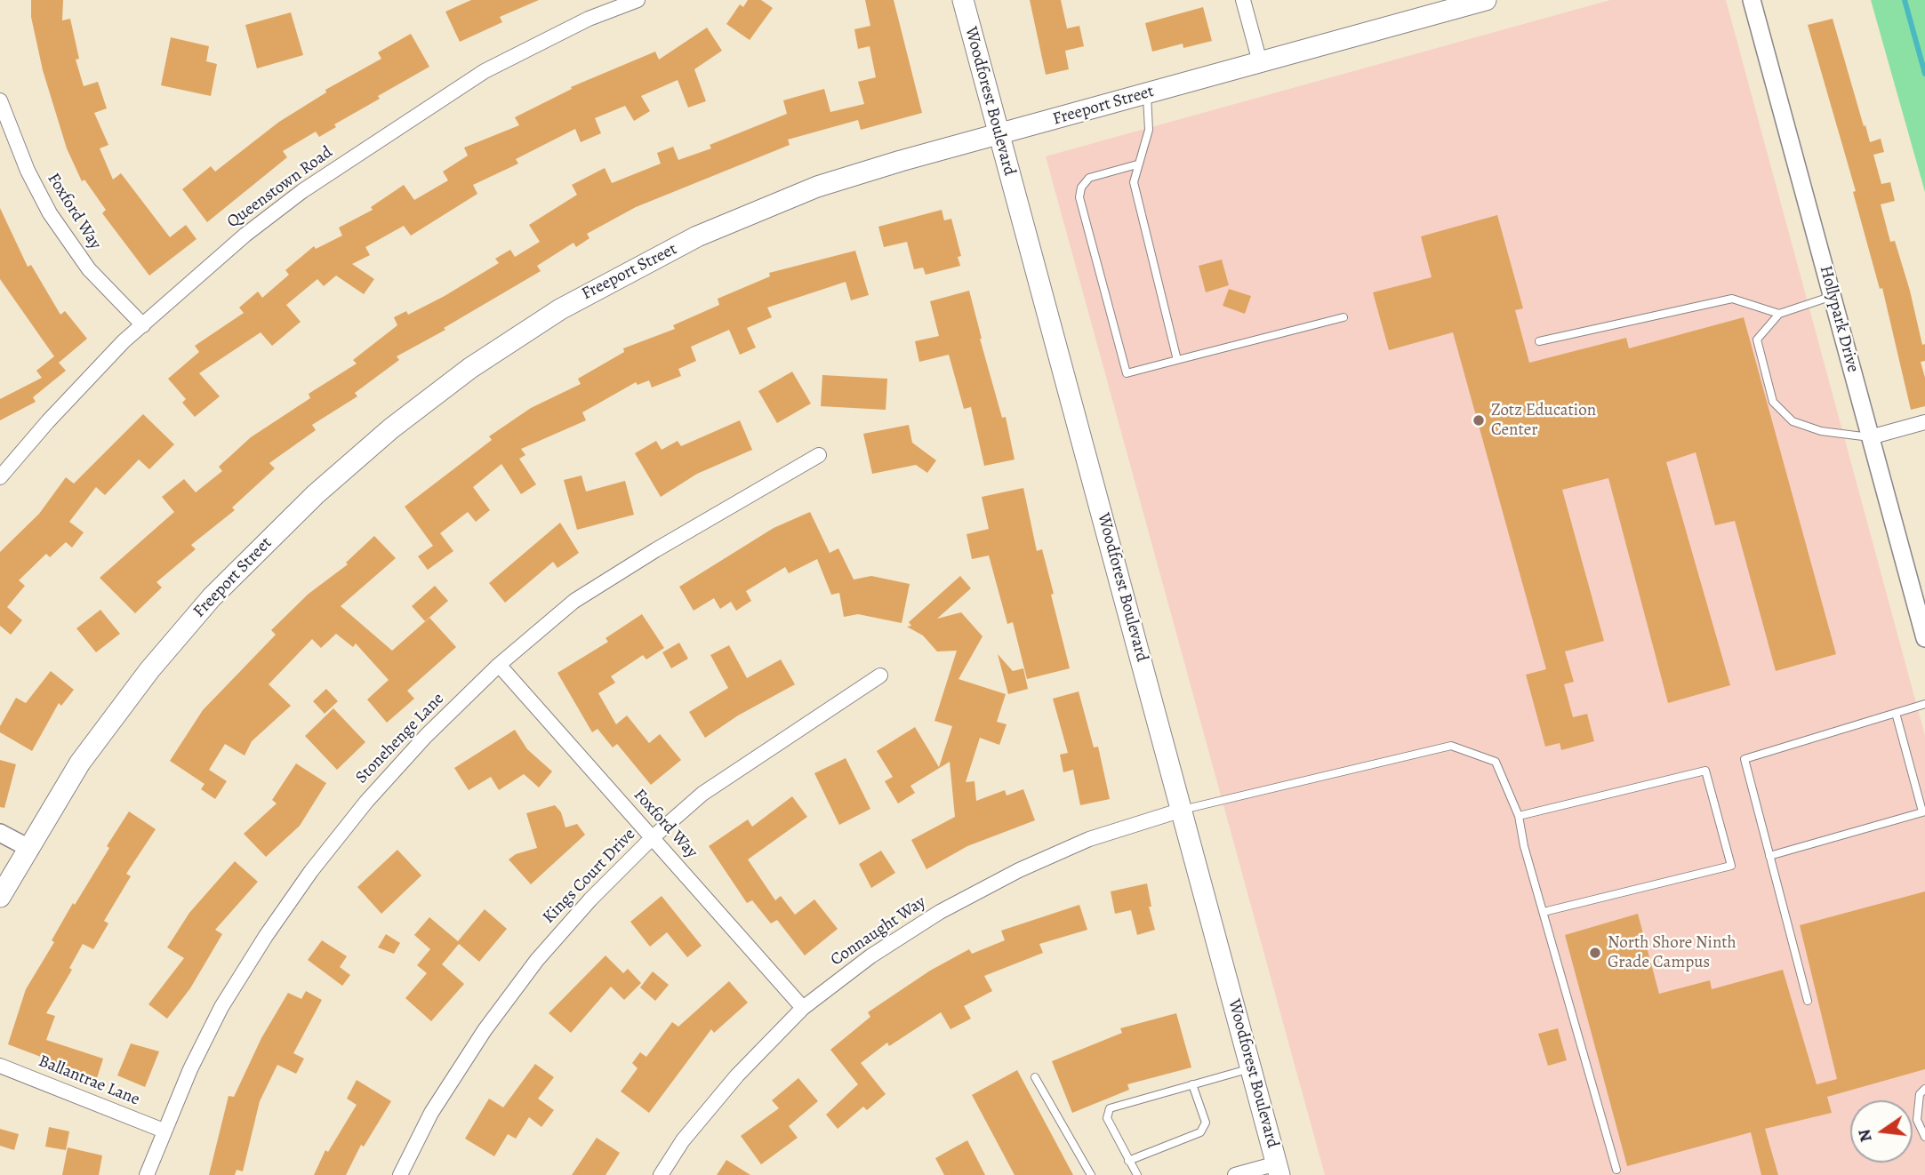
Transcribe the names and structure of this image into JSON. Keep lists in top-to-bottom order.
{
  "streets": {
    "main road": ["Woodforest Boulevard", "Freeport Street"],
    "street": [
      "Queenstown Road",
      "Foxford Way",
      "Hollypark Drive",
      "Stonehenge Lane",
      "Kings Court Drive",
      "Connaught Way",
      "Ballantrae Lane"
    ]
  },
  "crossings": [
    ["Woodforest Boulevard", "Freeport Street"],
    ["Woodforest Boulevard", "Connaught Way"],
    ["Queenstown Road", "Foxford Way"],
    ["Foxford Way", "Stonehenge Lane"],
    ["Foxford Way", "Kings Court Drive"],
    ["Foxford Way", "Connaught Way"],
    ["Stonehenge Lane", "Ballantrae Lane"]
  ],
  "places": ["Zotz Education Center", "North Shore Ninth Grade Campus"],
  "north": "left"
}
